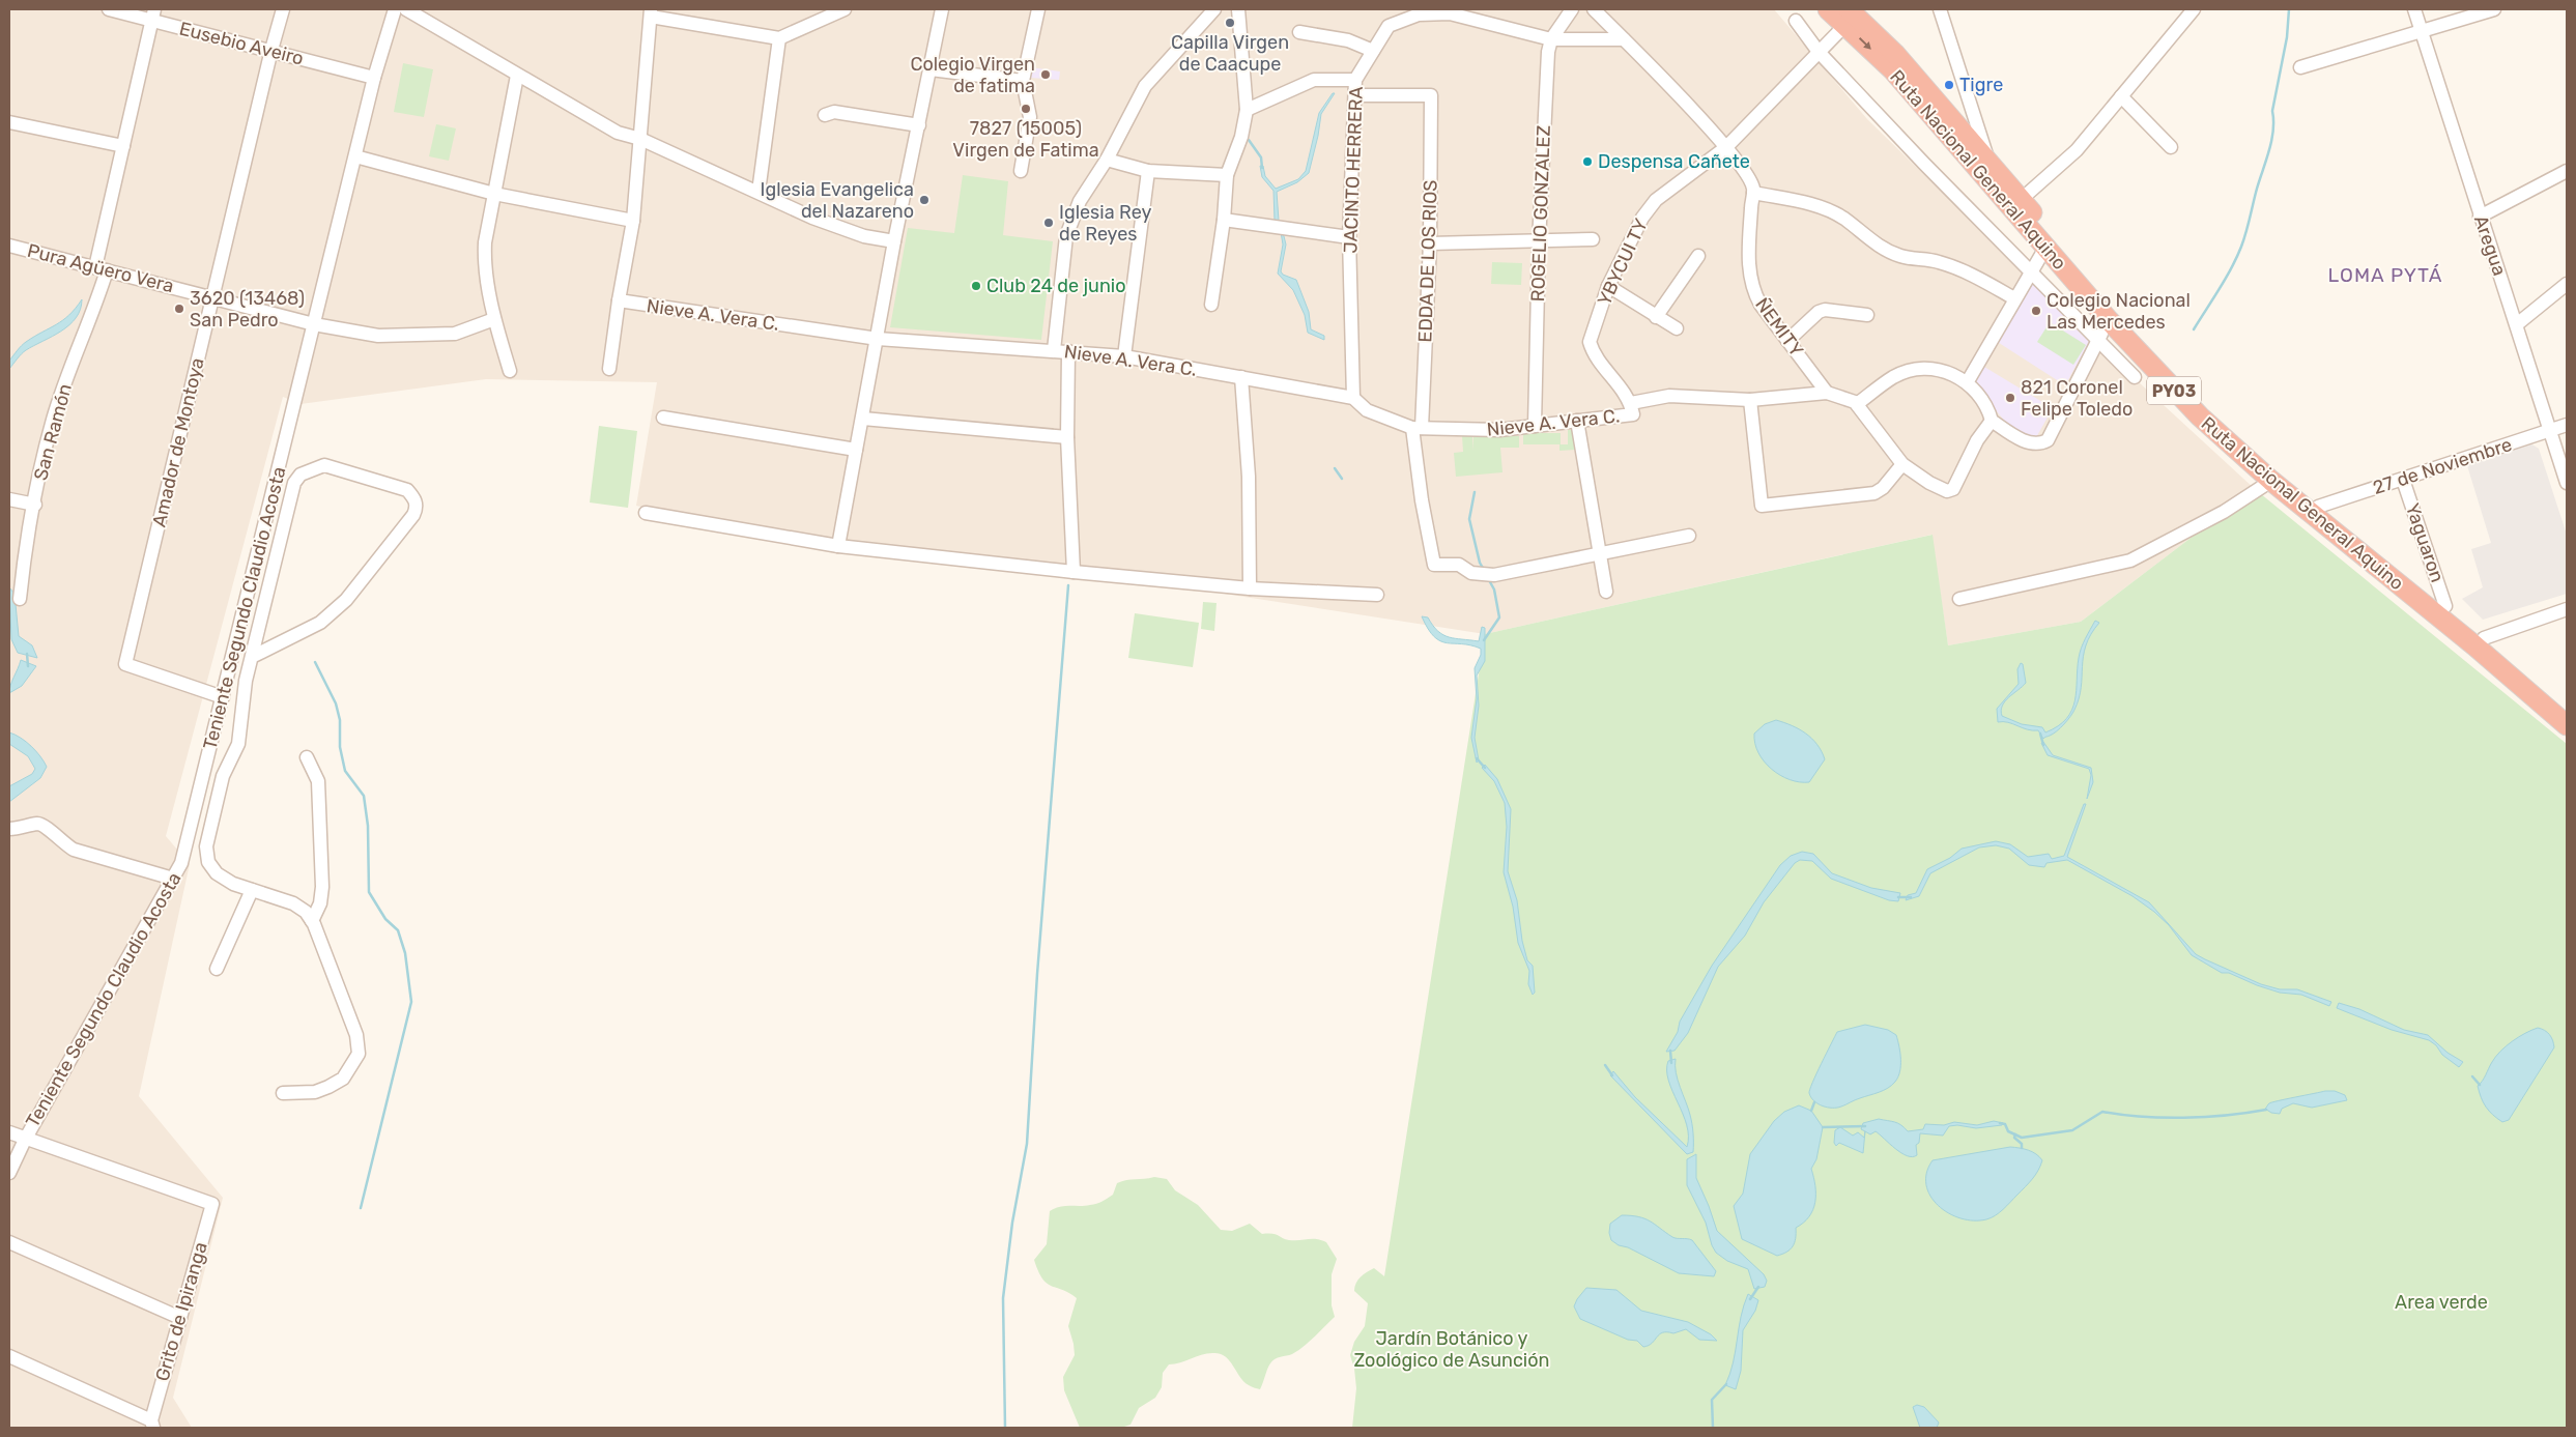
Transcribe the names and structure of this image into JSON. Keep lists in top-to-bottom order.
{
  "streets": {
    "highway": ["Ruta Nacional General Aquino", "PY03"],
    "street": [
      "Eusebio Aveiro",
      "JACINTO HERRERA",
      "ROGELIO GONZALEZ",
      "Aregua",
      "EDDA DE LOS RIOS",
      "YBYCUI TY",
      "Pura Agüero Vera",
      "Nieve A. Vera C.",
      "ÑEMITY",
      "San Ramón",
      "Amador de Montoya",
      "27 de Noviembre",
      "Yaguaron",
      "Teniente Segundo Claudio Acosta",
      "Grito de Ipiranga"
    ]
  },
  "crossings": [
    ["Eusebio Aveiro", "San Ramón"],
    ["Eusebio Aveiro", "Amador de Montoya"],
    ["Eusebio Aveiro", "Teniente Segundo Claudio Acosta"],
    ["JACINTO HERRERA", "ROGELIO GONZALEZ"],
    ["JACINTO HERRERA", "EDDA DE LOS RIOS"],
    ["JACINTO HERRERA", "Nieve A. Vera C."],
    ["Ruta Nacional General Aquino", "YBYCUI TY"],
    ["Ruta Nacional General Aquino", "27 de Noviembre"],
    ["Ruta Nacional General Aquino", "Yaguaron"],
    ["ROGELIO GONZALEZ", "Nieve A. Vera C."],
    ["Aregua", "27 de Noviembre"],
    ["EDDA DE LOS RIOS", "Nieve A. Vera C."],
    ["YBYCUI TY", "Nieve A. Vera C."],
    ["Pura Agüero Vera", "San Ramón"],
    ["Pura Agüero Vera", "Amador de Montoya"],
    ["Pura Agüero Vera", "Teniente Segundo Claudio Acosta"],
    ["Nieve A. Vera C.", "ÑEMITY"],
    ["Amador de Montoya", "Teniente Segundo Claudio Acosta"],
    ["27 de Noviembre", "Yaguaron"],
    ["Teniente Segundo Claudio Acosta", "Grito de Ipiranga"]
  ],
  "districts": ["LOMA PYTÁ"],
  "parks": ["Area verde", "Jardín Botánico y Zoológico de Asunción"],
  "places": [
    "Capilla Virgen de Caacupe",
    "Colegio Virgen de fatima",
    "Tigre",
    "7827 (15005) Virgen de Fatima",
    "Despensa Cañete",
    "Iglesia Evangelica del Nazareno",
    "Iglesia Rey de Reyes",
    "Club 24 de junio",
    "3620 (13468) San Pedro",
    "Colegio Nacional Las Mercedes",
    "821 Coronel Felipe Toledo"
  ]
}
